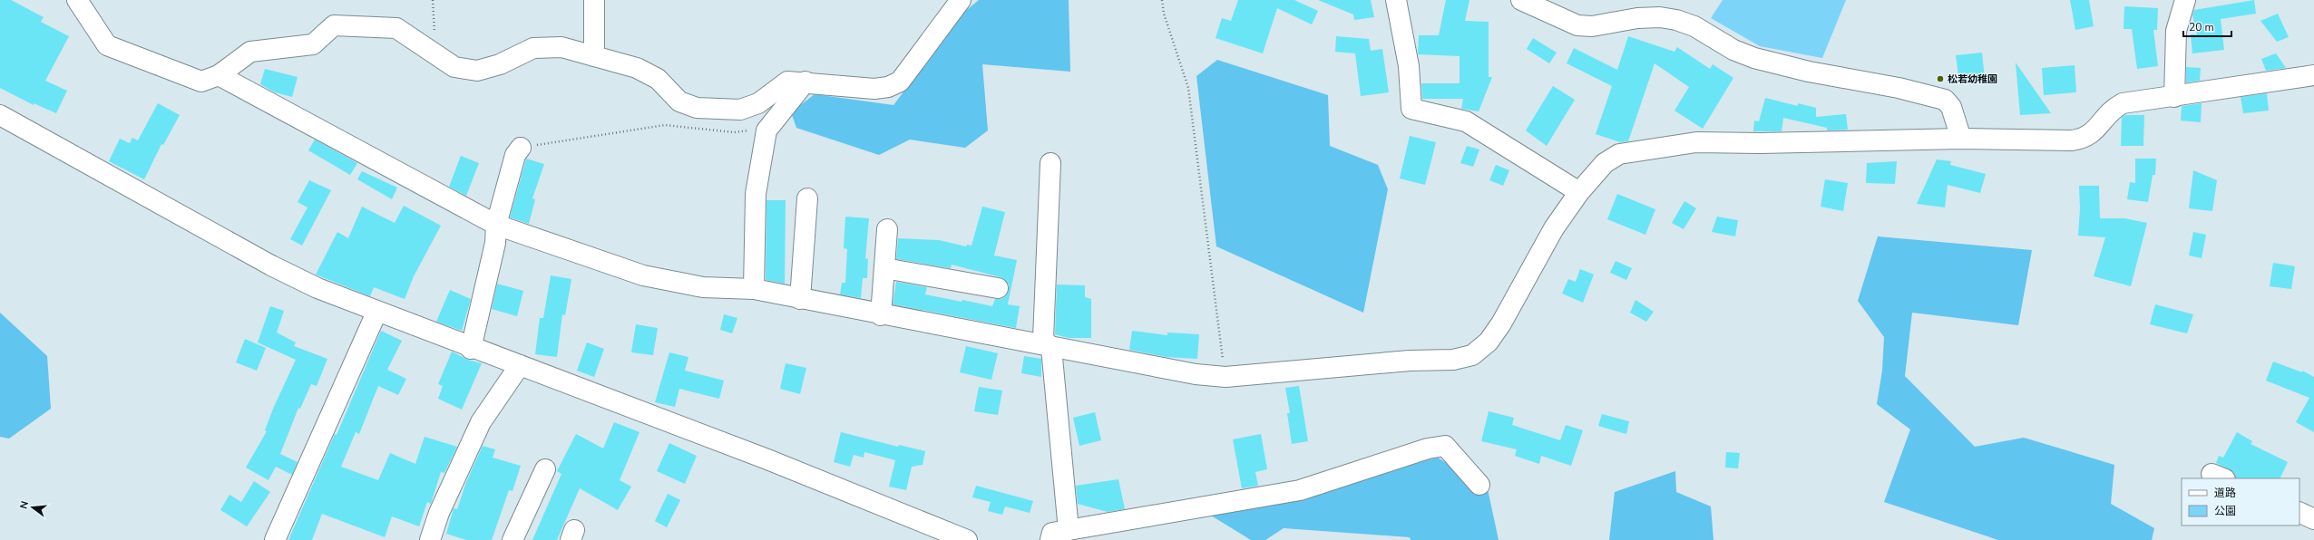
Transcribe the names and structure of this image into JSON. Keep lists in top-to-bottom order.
{
  "places": ["松若幼稚園"],
  "legend": ["道路", "公園"],
  "scale_bar": "20 m",
  "north": "left"
}
